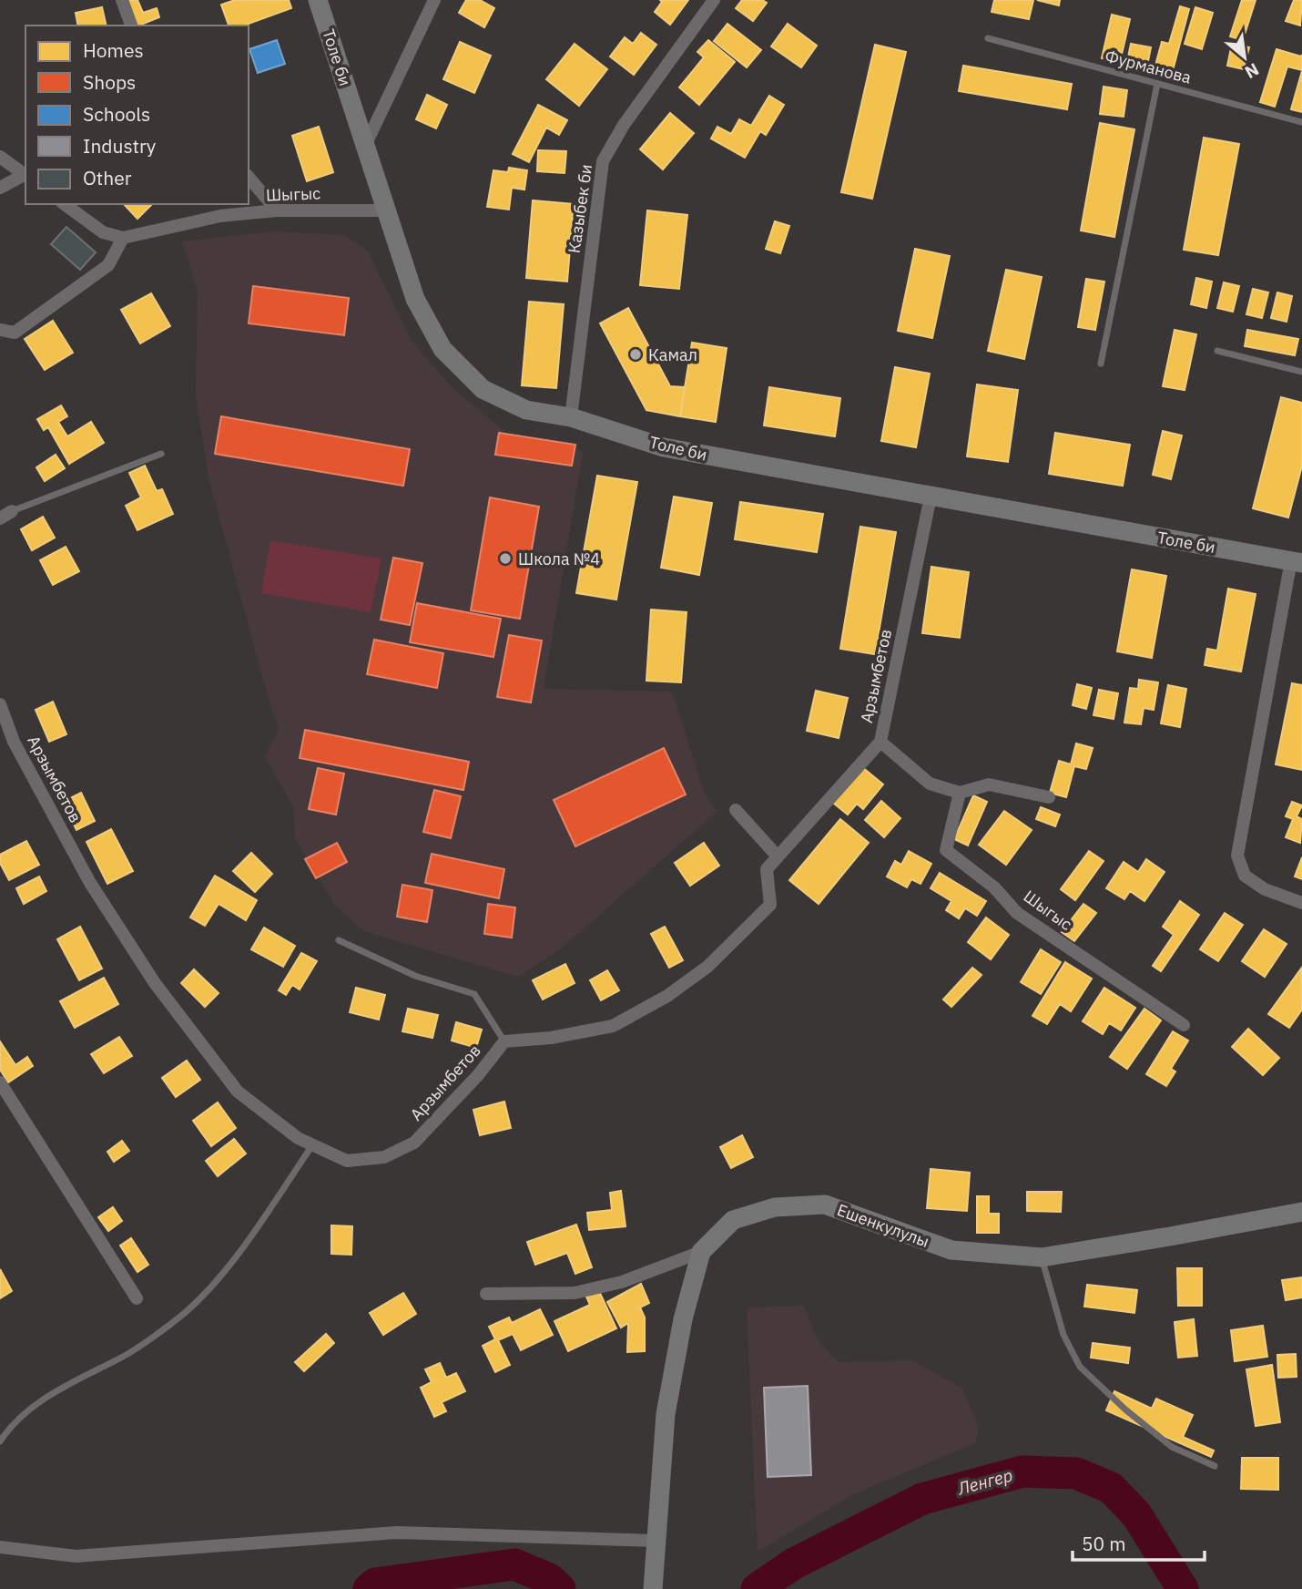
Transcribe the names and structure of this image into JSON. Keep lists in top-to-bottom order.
{
  "streets": {
    "main road": ["Толе би", "Ешенкулулы"],
    "street": ["Шыгыс", "Казыбек би", "Арзымбетов"],
    "lane": ["Фурманова"]
  },
  "crossings": [
    ["Толе би", "Шыгыс"],
    ["Толе би", "Казыбек би"],
    ["Толе би", "Арзымбетов"]
  ],
  "water": ["Ленгер"],
  "places": ["Камал", "Школа №4"],
  "legend": [
    "Homes",
    "Shops",
    "Schools",
    "Industry",
    "Other"
  ],
  "scale_bar": "50 m",
  "north": "bottom right"
}
